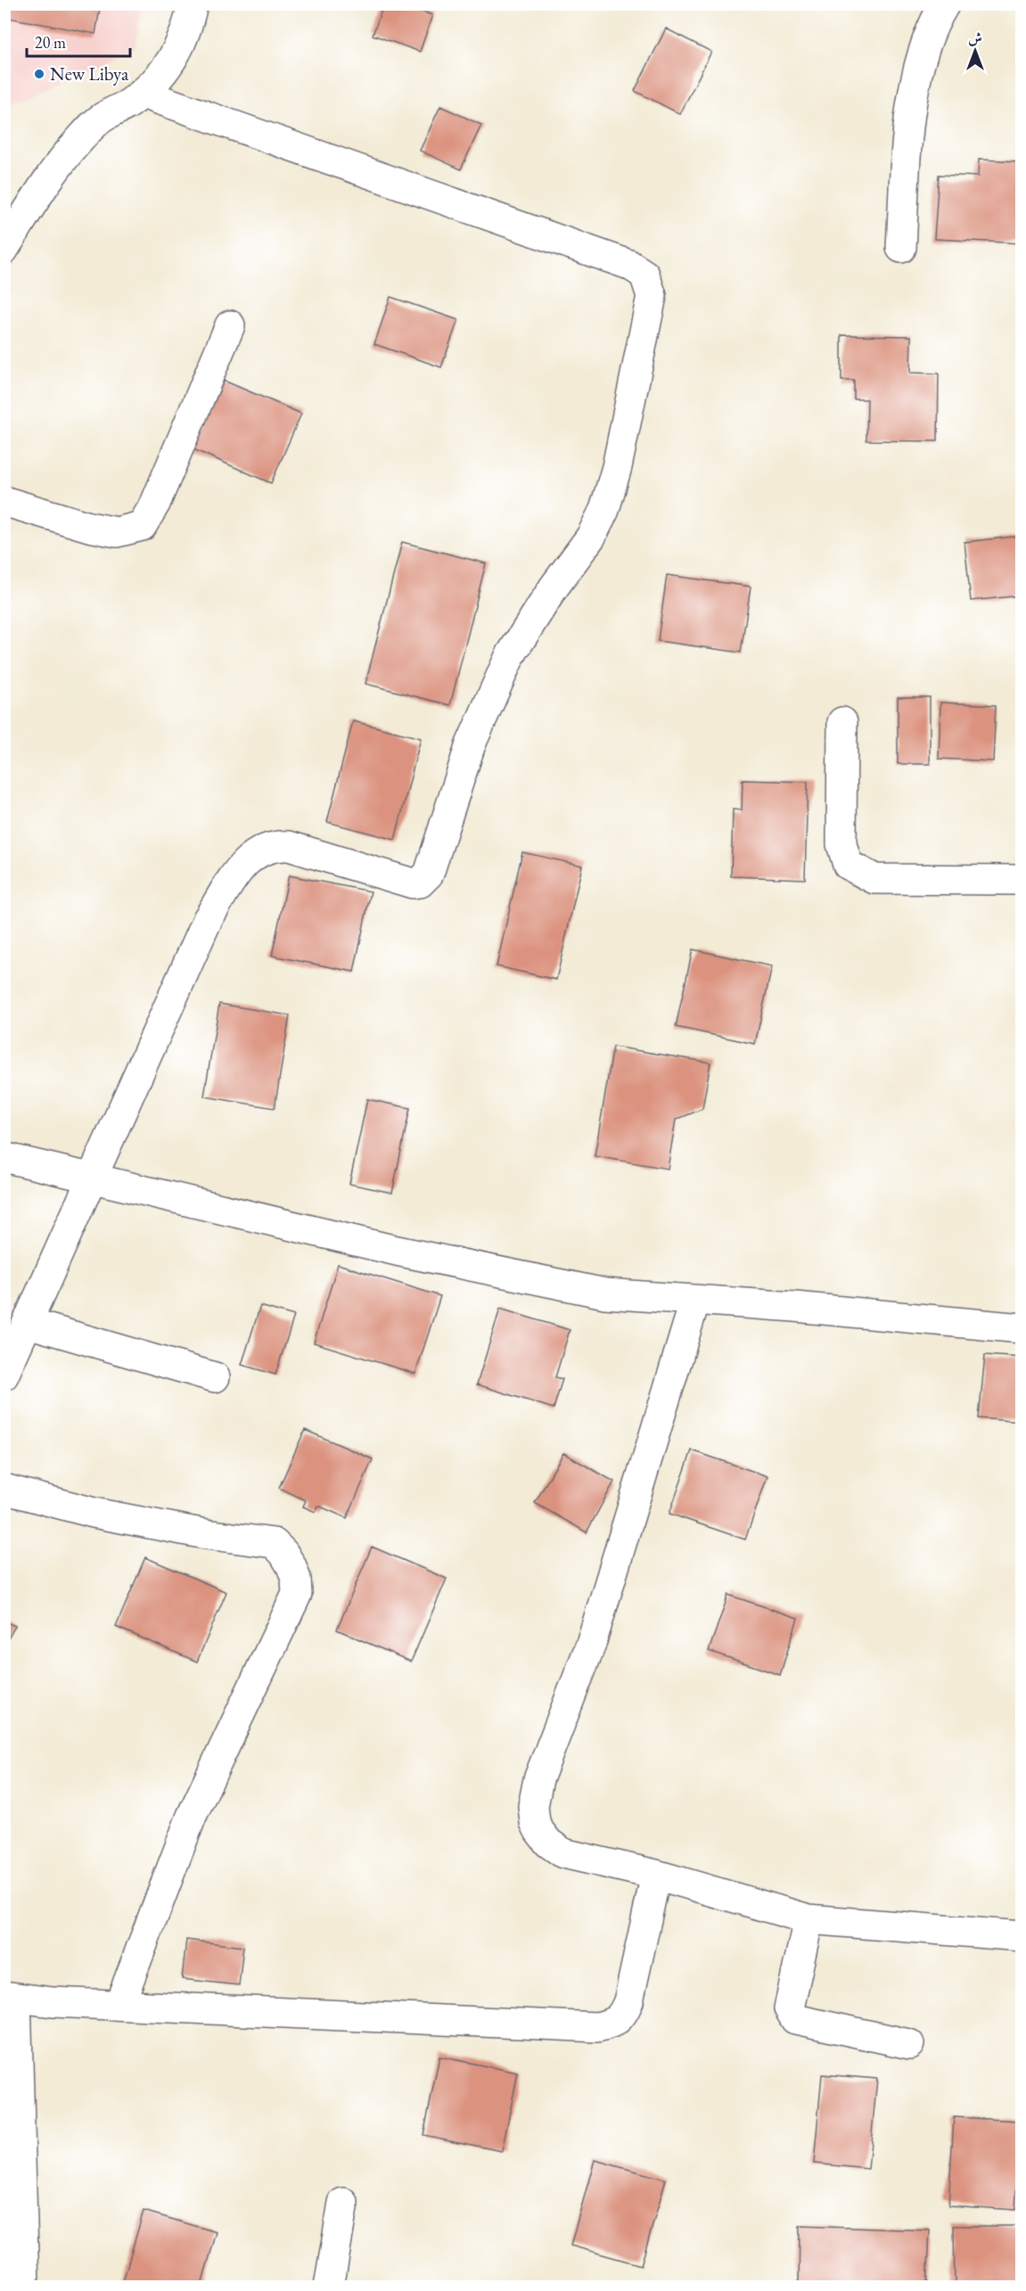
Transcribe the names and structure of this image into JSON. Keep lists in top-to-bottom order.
{
  "places": ["New Libya"],
  "scale_bar": "20 m",
  "north": "top"
}
